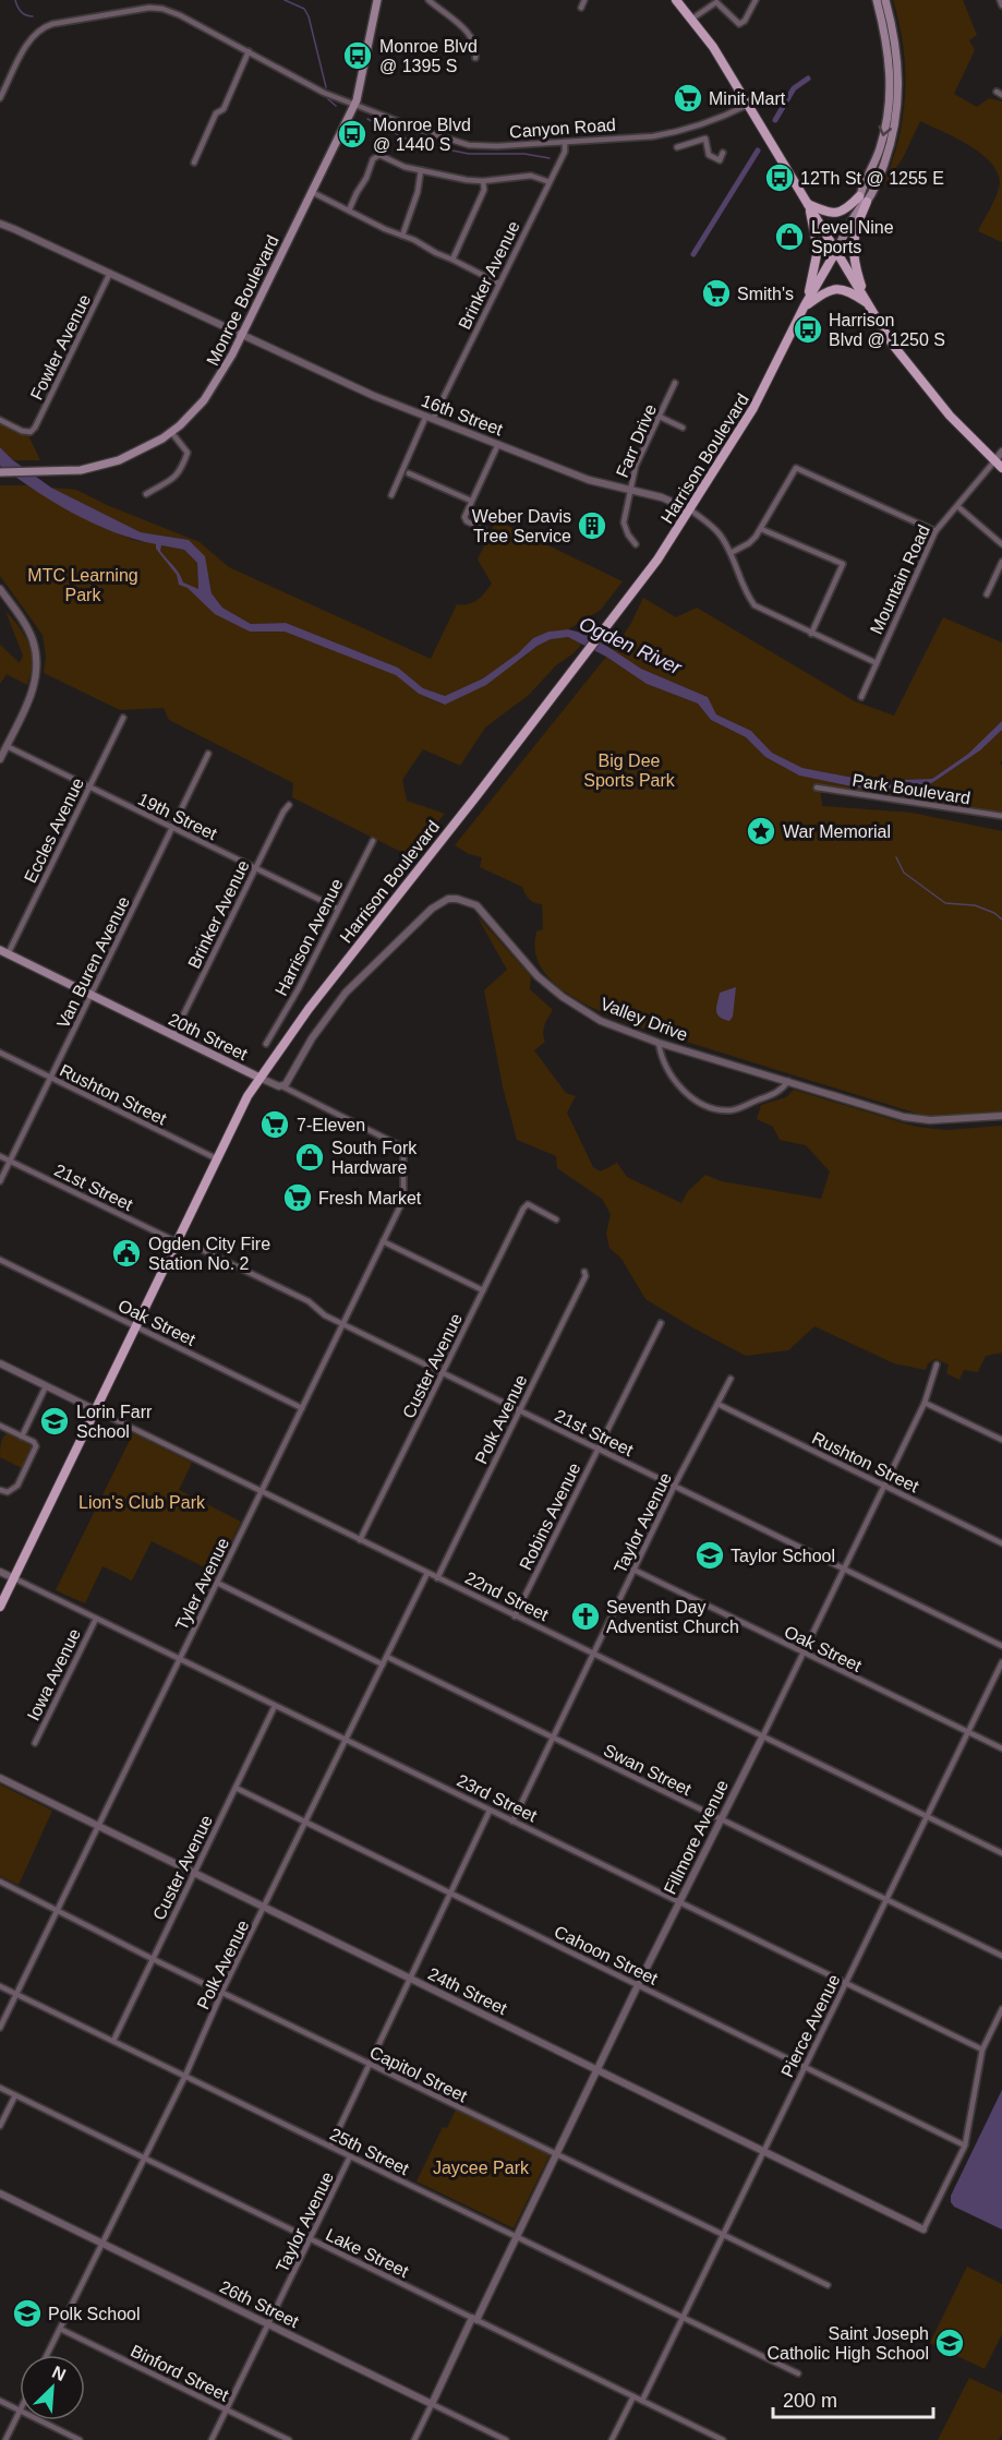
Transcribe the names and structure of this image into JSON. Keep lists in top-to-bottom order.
{
  "streets": {
    "main road": ["Monroe Boulevard", "Harrison Boulevard", "20th Street"],
    "street": [
      "Canyon Road",
      "Brinker Avenue",
      "Fowler Avenue",
      "16th Street",
      "Farr Drive",
      "Mountain Road",
      "Park Boulevard",
      "19th Street",
      "Eccles Avenue",
      "Harrison Avenue",
      "Van Buren Avenue",
      "Valley Drive",
      "Rushton Street",
      "21st Street",
      "Oak Street",
      "Custer Avenue",
      "Polk Avenue",
      "Robins Avenue",
      "Taylor Avenue",
      "Tyler Avenue",
      "22nd Street",
      "Iowa Avenue",
      "Swan Street",
      "23rd Street",
      "Fillmore Avenue",
      "Cahoon Street",
      "24th Street",
      "Pierce Avenue",
      "Capitol Street",
      "25th Street",
      "Lake Street",
      "26th Street",
      "Binford Street"
    ]
  },
  "crossings": [
    ["Canyon Road", "Brinker Avenue"],
    ["Canyon Road", "Monroe Boulevard"],
    ["Brinker Avenue", "16th Street"],
    ["Brinker Avenue", "19th Street"],
    ["Brinker Avenue", "20th Street"],
    ["Monroe Boulevard", "16th Street"],
    ["Fowler Avenue", "16th Street"],
    ["16th Street", "Farr Drive"],
    ["16th Street", "Harrison Boulevard"],
    ["16th Street", "Mountain Road"],
    ["Harrison Boulevard", "20th Street"],
    ["Harrison Boulevard", "Rushton Street"],
    ["Harrison Boulevard", "21st Street"],
    ["Harrison Boulevard", "Oak Street"],
    ["Harrison Boulevard", "22nd Street"],
    ["Harrison Boulevard", "23rd Street"],
    ["19th Street", "Eccles Avenue"],
    ["19th Street", "Harrison Avenue"],
    ["19th Street", "Van Buren Avenue"],
    ["Eccles Avenue", "20th Street"],
    ["Van Buren Avenue", "20th Street"],
    ["Van Buren Avenue", "Rushton Street"],
    ["Van Buren Avenue", "21st Street"],
    ["Valley Drive", "20th Street"],
    ["20th Street", "Tyler Avenue"],
    ["Rushton Street", "Taylor Avenue"],
    ["Rushton Street", "Fillmore Avenue"],
    ["21st Street", "Custer Avenue"],
    ["21st Street", "Polk Avenue"],
    ["21st Street", "Robins Avenue"],
    ["21st Street", "Taylor Avenue"],
    ["21st Street", "Tyler Avenue"],
    ["21st Street", "Fillmore Avenue"],
    ["Oak Street", "Taylor Avenue"],
    ["Oak Street", "Tyler Avenue"],
    ["Oak Street", "Fillmore Avenue"],
    ["Oak Street", "Pierce Avenue"],
    ["Custer Avenue", "22nd Street"],
    ["Custer Avenue", "23rd Street"],
    ["Custer Avenue", "Cahoon Street"],
    ["Custer Avenue", "24th Street"],
    ["Custer Avenue", "Capitol Street"],
    ["Custer Avenue", "25th Street"],
    ["Polk Avenue", "22nd Street"],
    ["Polk Avenue", "Swan Street"],
    ["Polk Avenue", "23rd Street"],
    ["Polk Avenue", "Cahoon Street"],
    ["Polk Avenue", "24th Street"],
    ["Polk Avenue", "Capitol Street"],
    ["Polk Avenue", "25th Street"],
    ["Polk Avenue", "Lake Street"],
    ["Polk Avenue", "26th Street"],
    ["Polk Avenue", "Binford Street"],
    ["Robins Avenue", "22nd Street"],
    ["Taylor Avenue", "22nd Street"],
    ["Taylor Avenue", "Swan Street"],
    ["Taylor Avenue", "23rd Street"],
    ["Taylor Avenue", "Cahoon Street"],
    ["Taylor Avenue", "24th Street"],
    ["Taylor Avenue", "Capitol Street"],
    ["Taylor Avenue", "25th Street"],
    ["Taylor Avenue", "Lake Street"],
    ["Taylor Avenue", "26th Street"],
    ["Taylor Avenue", "Binford Street"],
    ["Tyler Avenue", "22nd Street"],
    ["Tyler Avenue", "23rd Street"],
    ["Tyler Avenue", "24th Street"],
    ["Tyler Avenue", "Capitol Street"],
    ["Tyler Avenue", "25th Street"],
    ["22nd Street", "Fillmore Avenue"],
    ["22nd Street", "Pierce Avenue"],
    ["Iowa Avenue", "23rd Street"],
    ["Swan Street", "Fillmore Avenue"],
    ["Swan Street", "Pierce Avenue"],
    ["23rd Street", "Fillmore Avenue"],
    ["23rd Street", "Pierce Avenue"],
    ["Fillmore Avenue", "Cahoon Street"],
    ["Fillmore Avenue", "24th Street"],
    ["Fillmore Avenue", "Capitol Street"],
    ["Fillmore Avenue", "25th Street"],
    ["Fillmore Avenue", "Lake Street"],
    ["Fillmore Avenue", "26th Street"],
    ["Cahoon Street", "Pierce Avenue"],
    ["24th Street", "Pierce Avenue"],
    ["Pierce Avenue", "Capitol Street"],
    ["Pierce Avenue", "25th Street"],
    ["Pierce Avenue", "Lake Street"]
  ],
  "water": ["Ogden River"],
  "parks": [
    "MTC Learning Park",
    "Big Dee Sports Park",
    "Lion's Club Park",
    "Jaycee Park"
  ],
  "places": {
    "bus stop": [
      "Monroe Blvd @ 1395 S",
      "Monroe Blvd @ 1440 S",
      "12Th St @ 1255 E",
      "Harrison Blvd @ 1250 S"
    ],
    "supermarket": [
      "Minit Mart",
      "Smith's",
      "7-Eleven",
      "Fresh Market"
    ],
    "shop": ["Level Nine Sports", "South Fork Hardware"],
    "building": ["Weber Davis Tree Service"],
    "place": ["War Memorial"],
    "public building": ["Ogden City Fire Station No. 2"],
    "school or university": [
      "Lorin Farr School",
      "Taylor School",
      "Polk School",
      "Saint Joseph Catholic High School"
    ],
    "church": ["Seventh Day Adventist Church"]
  },
  "scale_bar": "200 m",
  "north": "top right"
}
